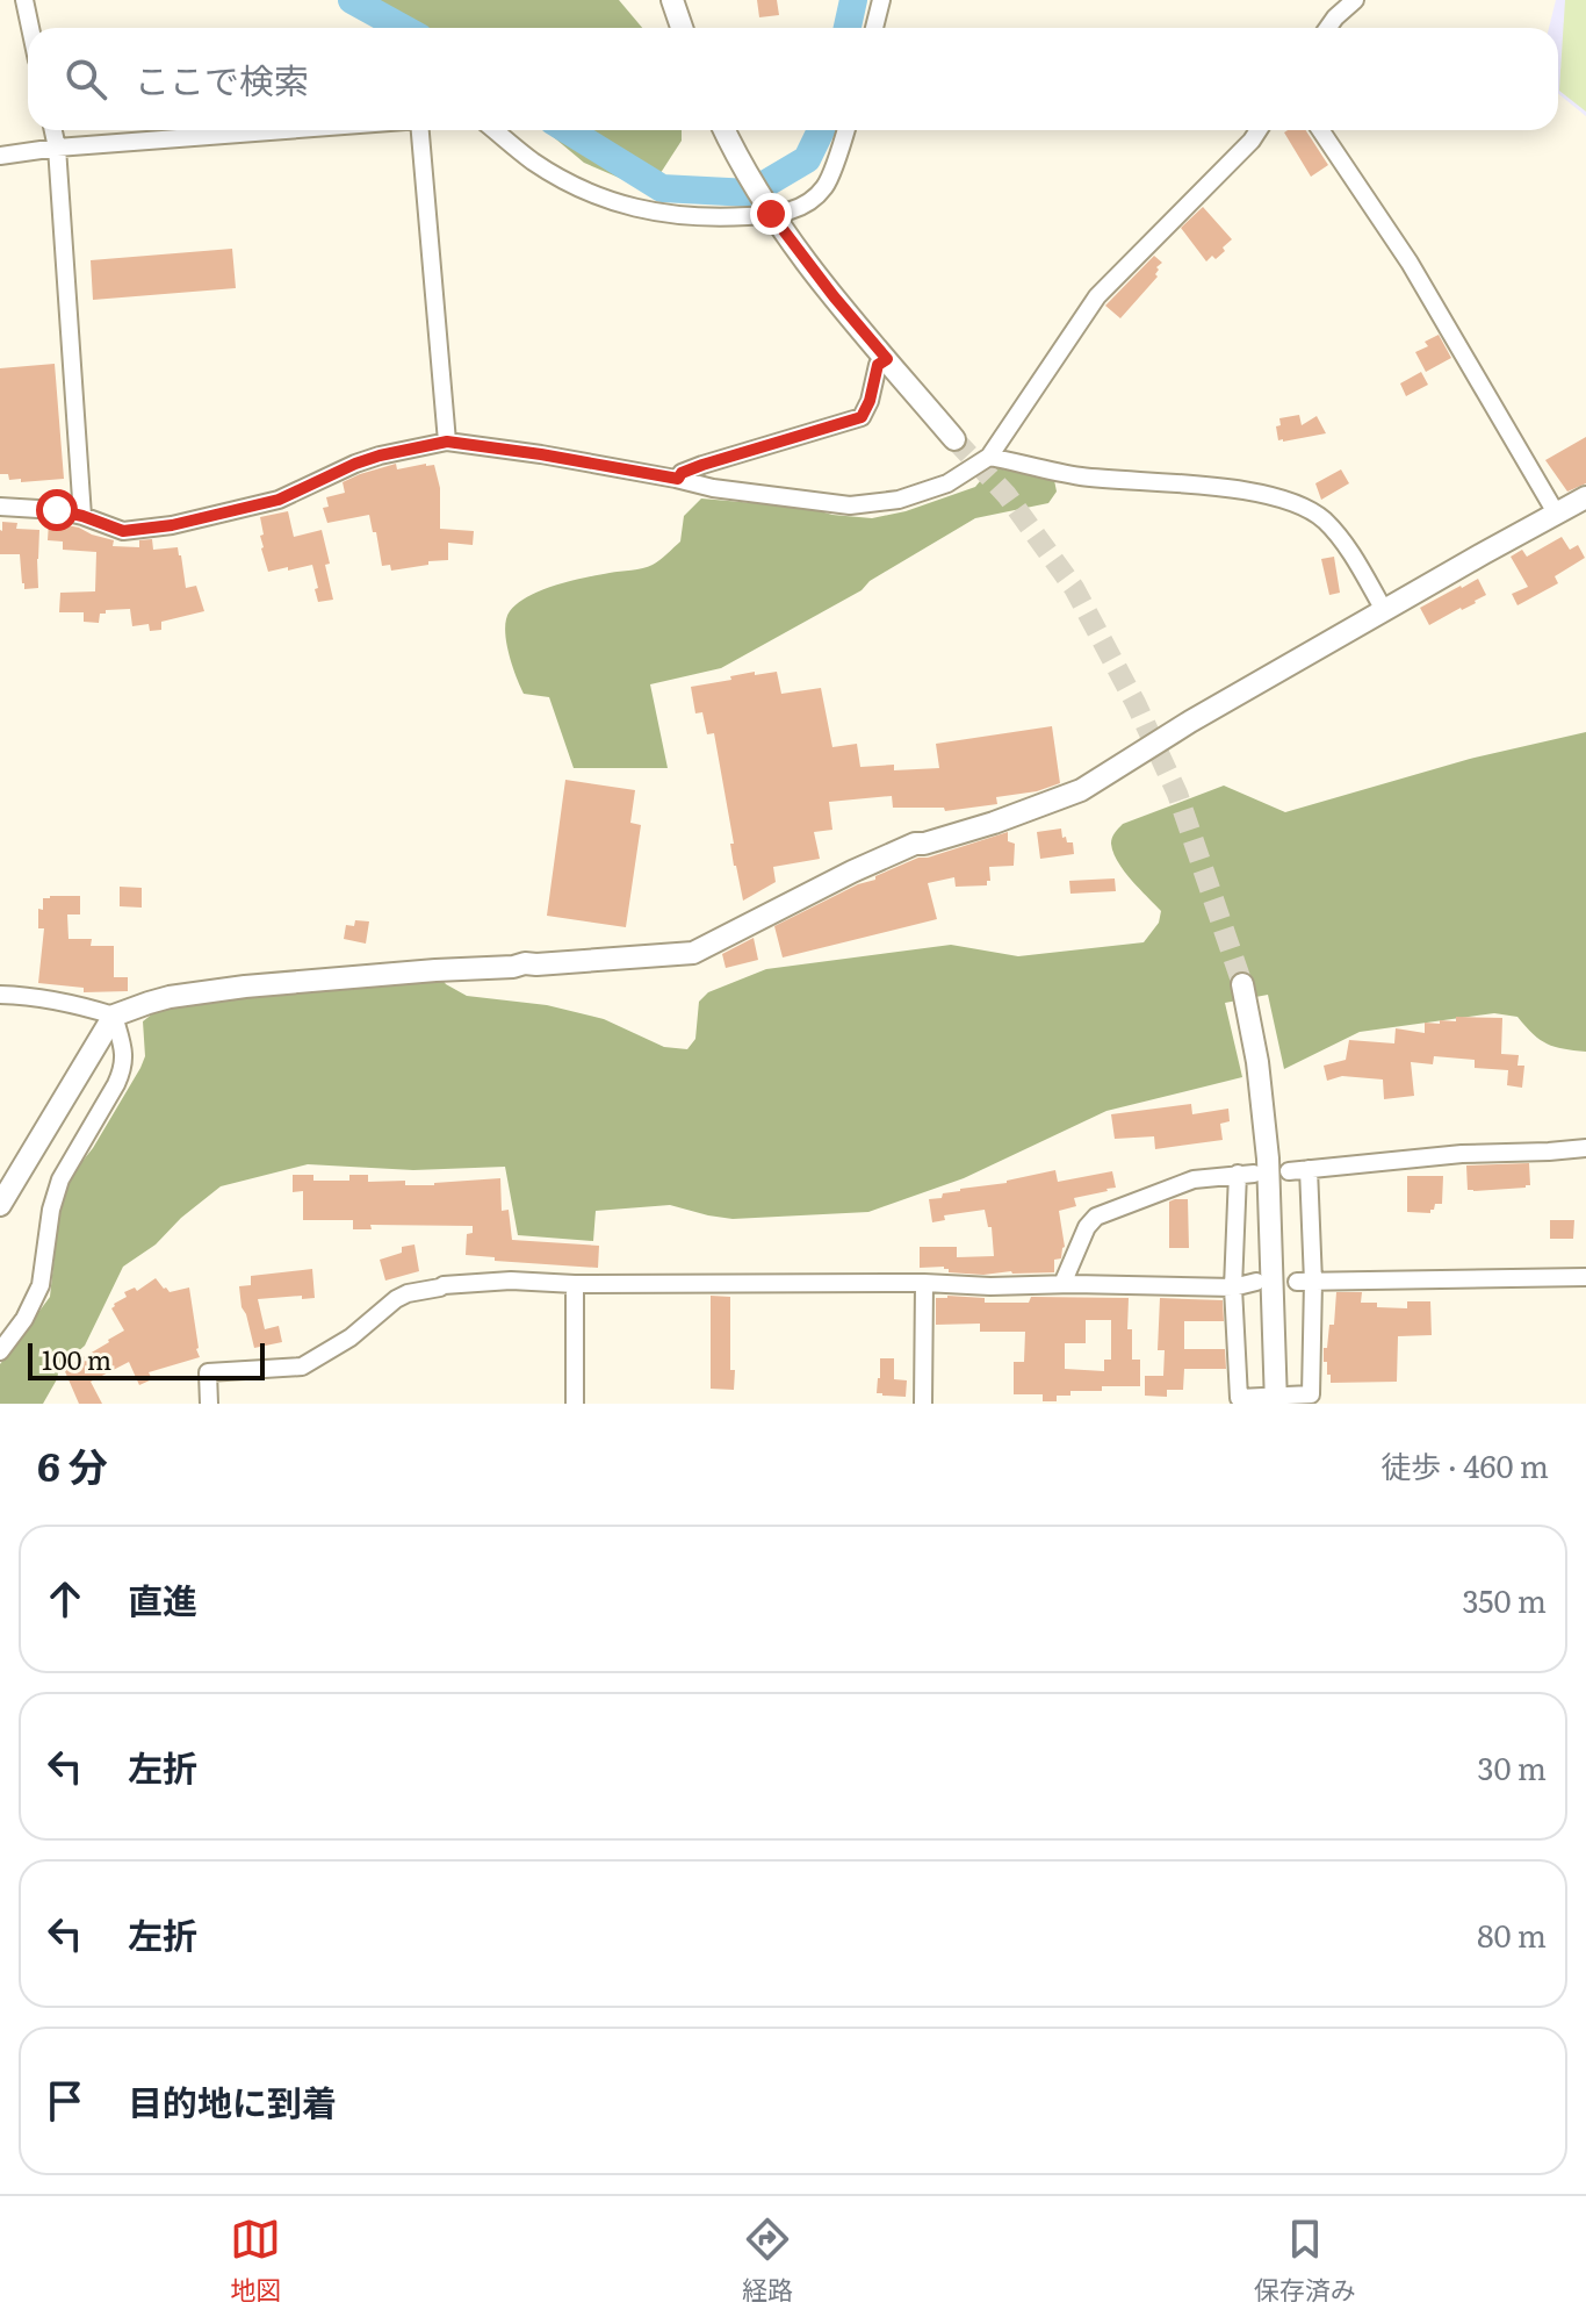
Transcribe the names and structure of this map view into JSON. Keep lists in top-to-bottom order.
{
  "scale_bar": "100 m",
  "page": {
    "search": "ここで検索",
    "scale": "100 m",
    "heading": ["6 分", "徒歩 · 460 m"],
    "list": [
      ["直進", "350 m"],
      ["左折", "30 m"],
      ["左折", "80 m"],
      "目的地に到着"
    ],
    "nav": ["地図", "経路", "保存済み"]
  }
}
